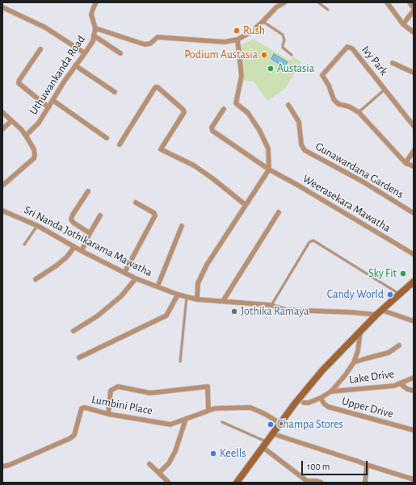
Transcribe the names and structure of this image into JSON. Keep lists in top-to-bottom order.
{
  "streets": {
    "street": [
      "Ivy Park",
      "Uthuwankanda Road",
      "Gunawardana Gardens",
      "Weerasekara Mawatha",
      "Sri Nanda Jothikarama Mawatha",
      "Lake Drive",
      "Lumbini Place",
      "Upper Drive"
    ]
  },
  "places": [
    "Rush",
    "Podium Austasia",
    "Austasia",
    "Sky Fit",
    "Candy World",
    "Jothika Ramaya",
    "Champa Stores",
    "Keells"
  ],
  "scale_bar": "100 m"
}
